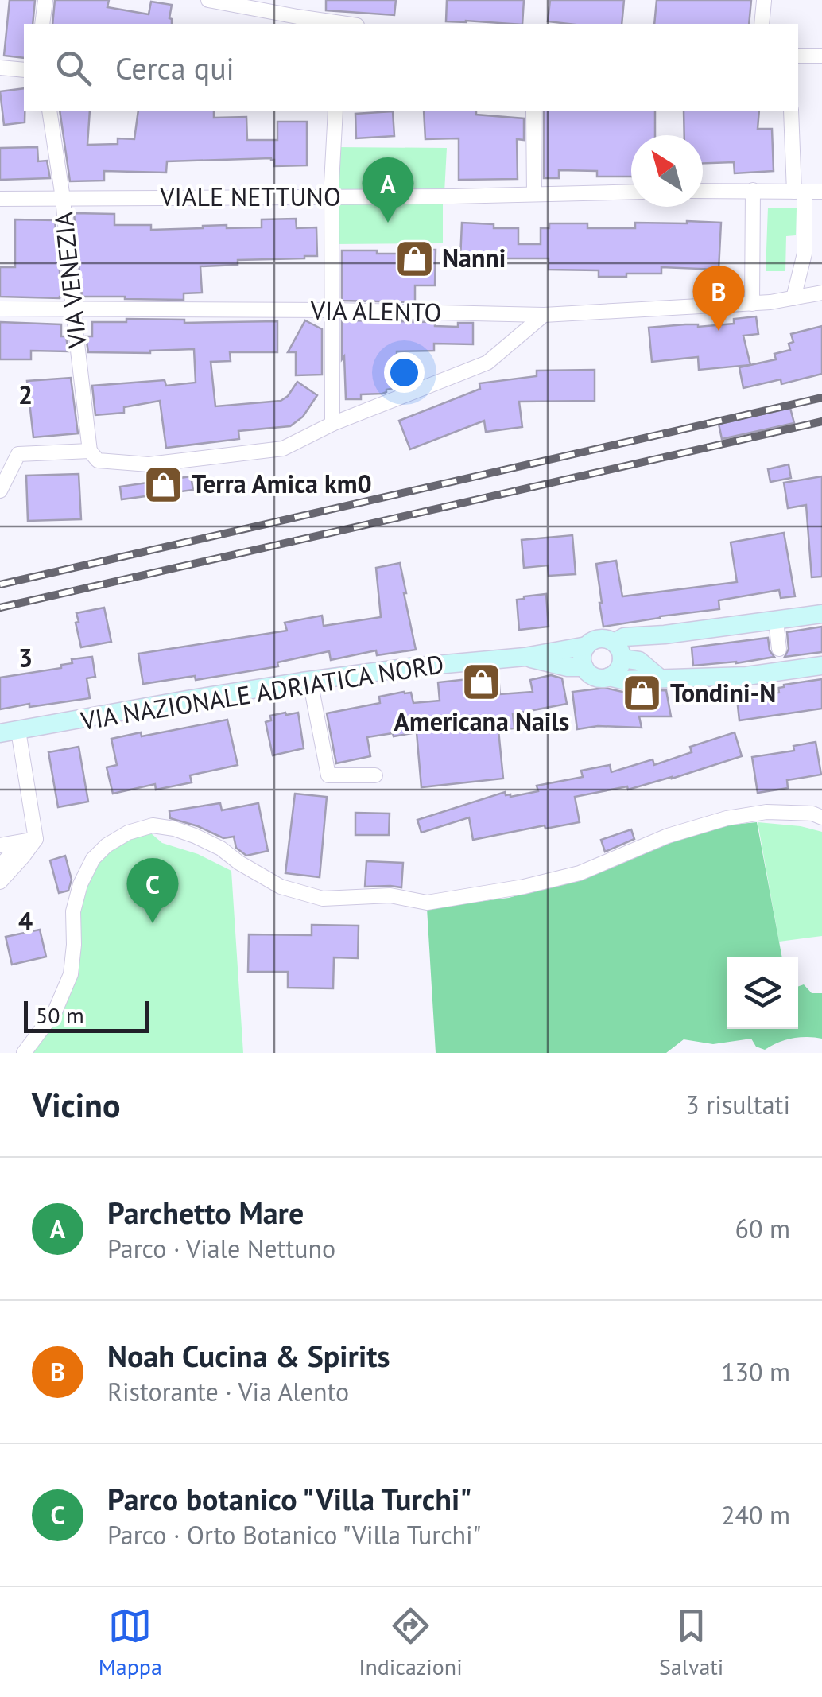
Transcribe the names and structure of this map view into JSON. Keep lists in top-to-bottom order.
{
  "streets": {
    "main road": ["VIA NAZIONALE ADRIATICA NORD"],
    "street": ["VIALE NETTUNO", "VIA VENEZIA", "VIA ALENTO"]
  },
  "crossings": [
    ["VIALE NETTUNO", "VIA VENEZIA"],
    ["VIA VENEZIA", "VIA ALENTO"]
  ],
  "places": {
    "shop": [
      "Nanni",
      "Terra Amica km0",
      "Americana Nails",
      "Tondini-N"
    ]
  },
  "scale_bar": "50 m",
  "north": "top left",
  "page": {
    "search": "Cerca qui",
    "pins": ["A", "B", "C"],
    "scale": "50 m",
    "heading": ["Vicino", "3 risultati"],
    "list": [
      {
        "mark": "A",
        "name": "Parchetto Mare",
        "note": "Parco · Viale Nettuno",
        "value": "60 m"
      },
      {
        "mark": "B",
        "name": "Noah Cucina & Spirits",
        "note": "Ristorante · Via Alento",
        "value": "130 m"
      },
      {
        "mark": "C",
        "name": "Parco botanico \"Villa Turchi\"",
        "note": "Parco · Orto Botanico \"Villa Turchi\"",
        "value": "240 m"
      }
    ],
    "nav": ["Mappa", "Indicazioni", "Salvati"]
  },
  "grid": {
    "rows": ["2", "3", "4"]
  }
}
